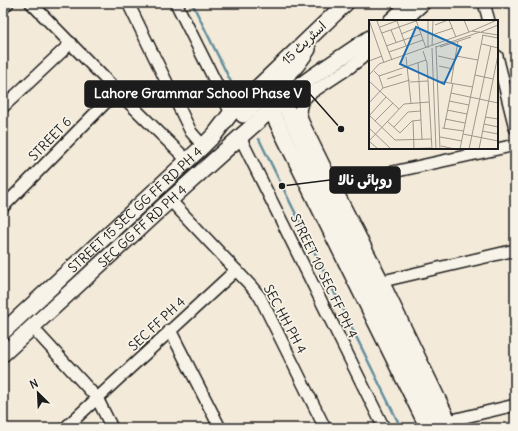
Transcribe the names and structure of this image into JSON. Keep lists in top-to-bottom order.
{
  "streets": {
    "main road": ["اسٹریٹ 15", "STREET 15 SEC GG FF RD PH 4", "SEC GG FF RD PH 4"],
    "street": [
      "STREET 6",
      "STREET 10 SEC FF PH 4",
      "SEC HH PH 4",
      "SEC FF PH 4"
    ]
  },
  "crossings": [
    ["اسٹریٹ 15", "STREET 15 SEC GG FF RD PH 4"],
    ["SEC GG FF RD PH 4", "STREET 10 SEC FF PH 4"],
    ["SEC GG FF RD PH 4", "SEC HH PH 4"],
    ["SEC HH PH 4", "SEC FF PH 4"]
  ],
  "places": ["Lahore Grammar School Phase V", "روہائی نالا"],
  "north": "top left"
}
